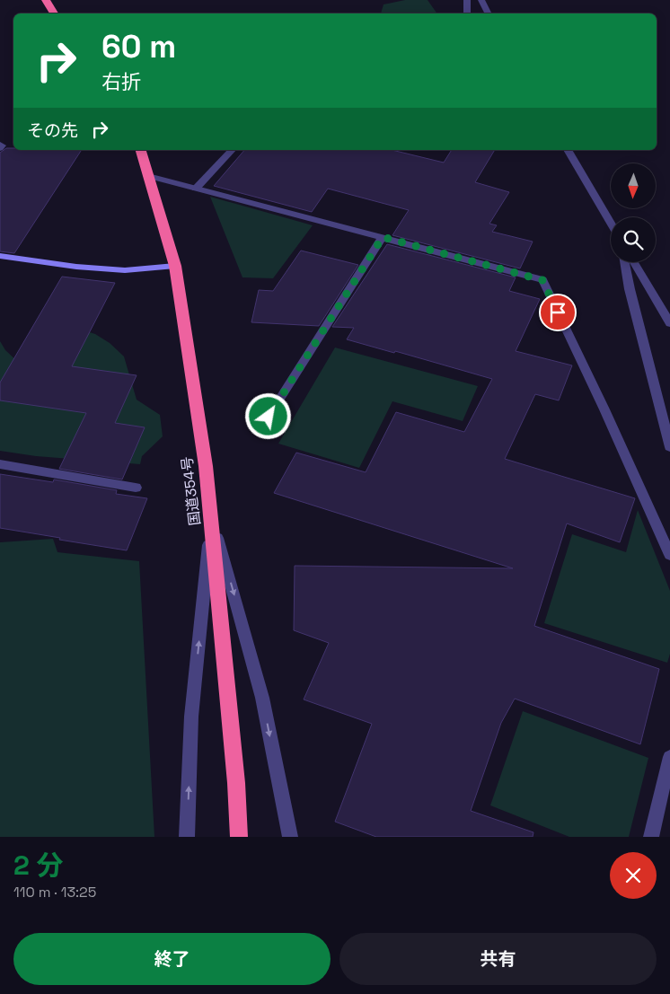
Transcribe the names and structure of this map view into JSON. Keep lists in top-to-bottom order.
{
  "streets": {
    "highway": ["国道354号"]
  },
  "north": "bottom",
  "page": {
    "turn": ["60 m", "右折"],
    "then": "その先",
    "heading": ["2 分", "110 m · 13:25"],
    "buttons": ["終了", "共有"]
  }
}
